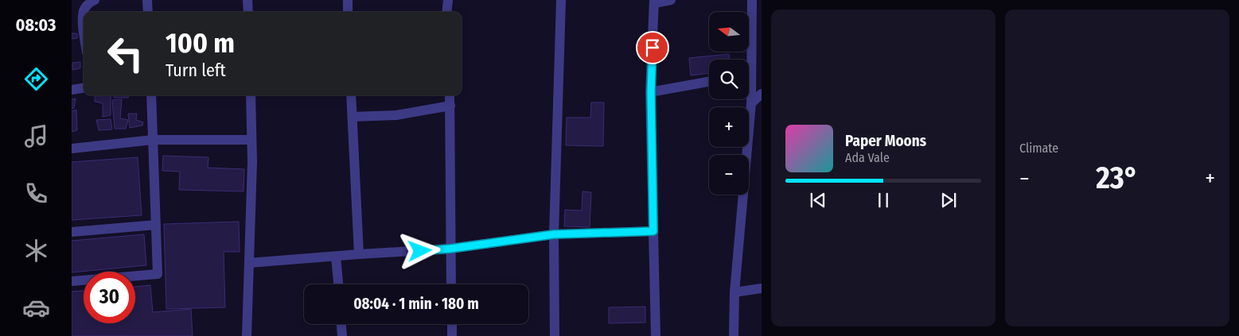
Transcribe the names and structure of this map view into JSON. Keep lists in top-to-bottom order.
{
  "north": "left",
  "page": {
    "tabs": "08:03",
    "tile": "Climate",
    "map_buttons": ["+", "−"],
    "turn": ["100 m", "Turn left"],
    "song": ["Paper Moons", "Ada Vale"],
    "heat": ["−", "23°", "+"],
    "limit": "30",
    "trip": "08:04 · 1 min · 180 m"
  }
}
